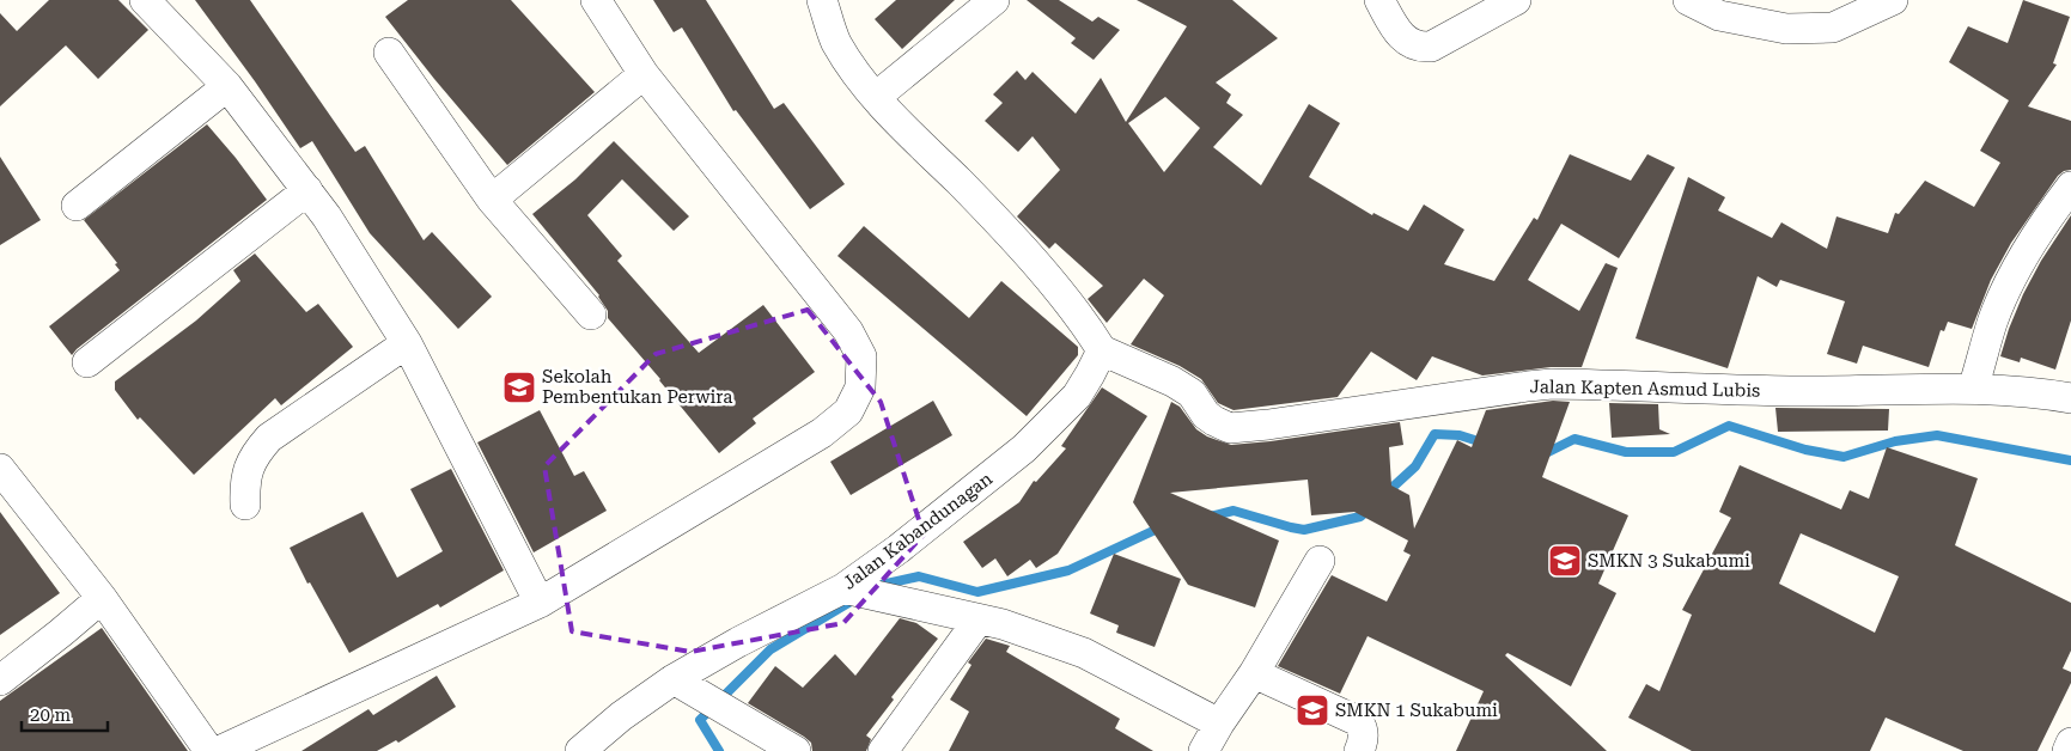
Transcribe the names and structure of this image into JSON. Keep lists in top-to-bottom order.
{
  "streets": {
    "street": ["Jalan Kapten Asmud Lubis", "Jalan Kabandunagan"]
  },
  "crossings": [
    ["Jalan Kapten Asmud Lubis", "Jalan Kabandunagan"]
  ],
  "places": {
    "school or university": ["Sekolah Pembentukan Perwira", "SMKN 3 Sukabumi", "SMKN 1 Sukabumi"]
  },
  "scale_bar": "20 m"
}
